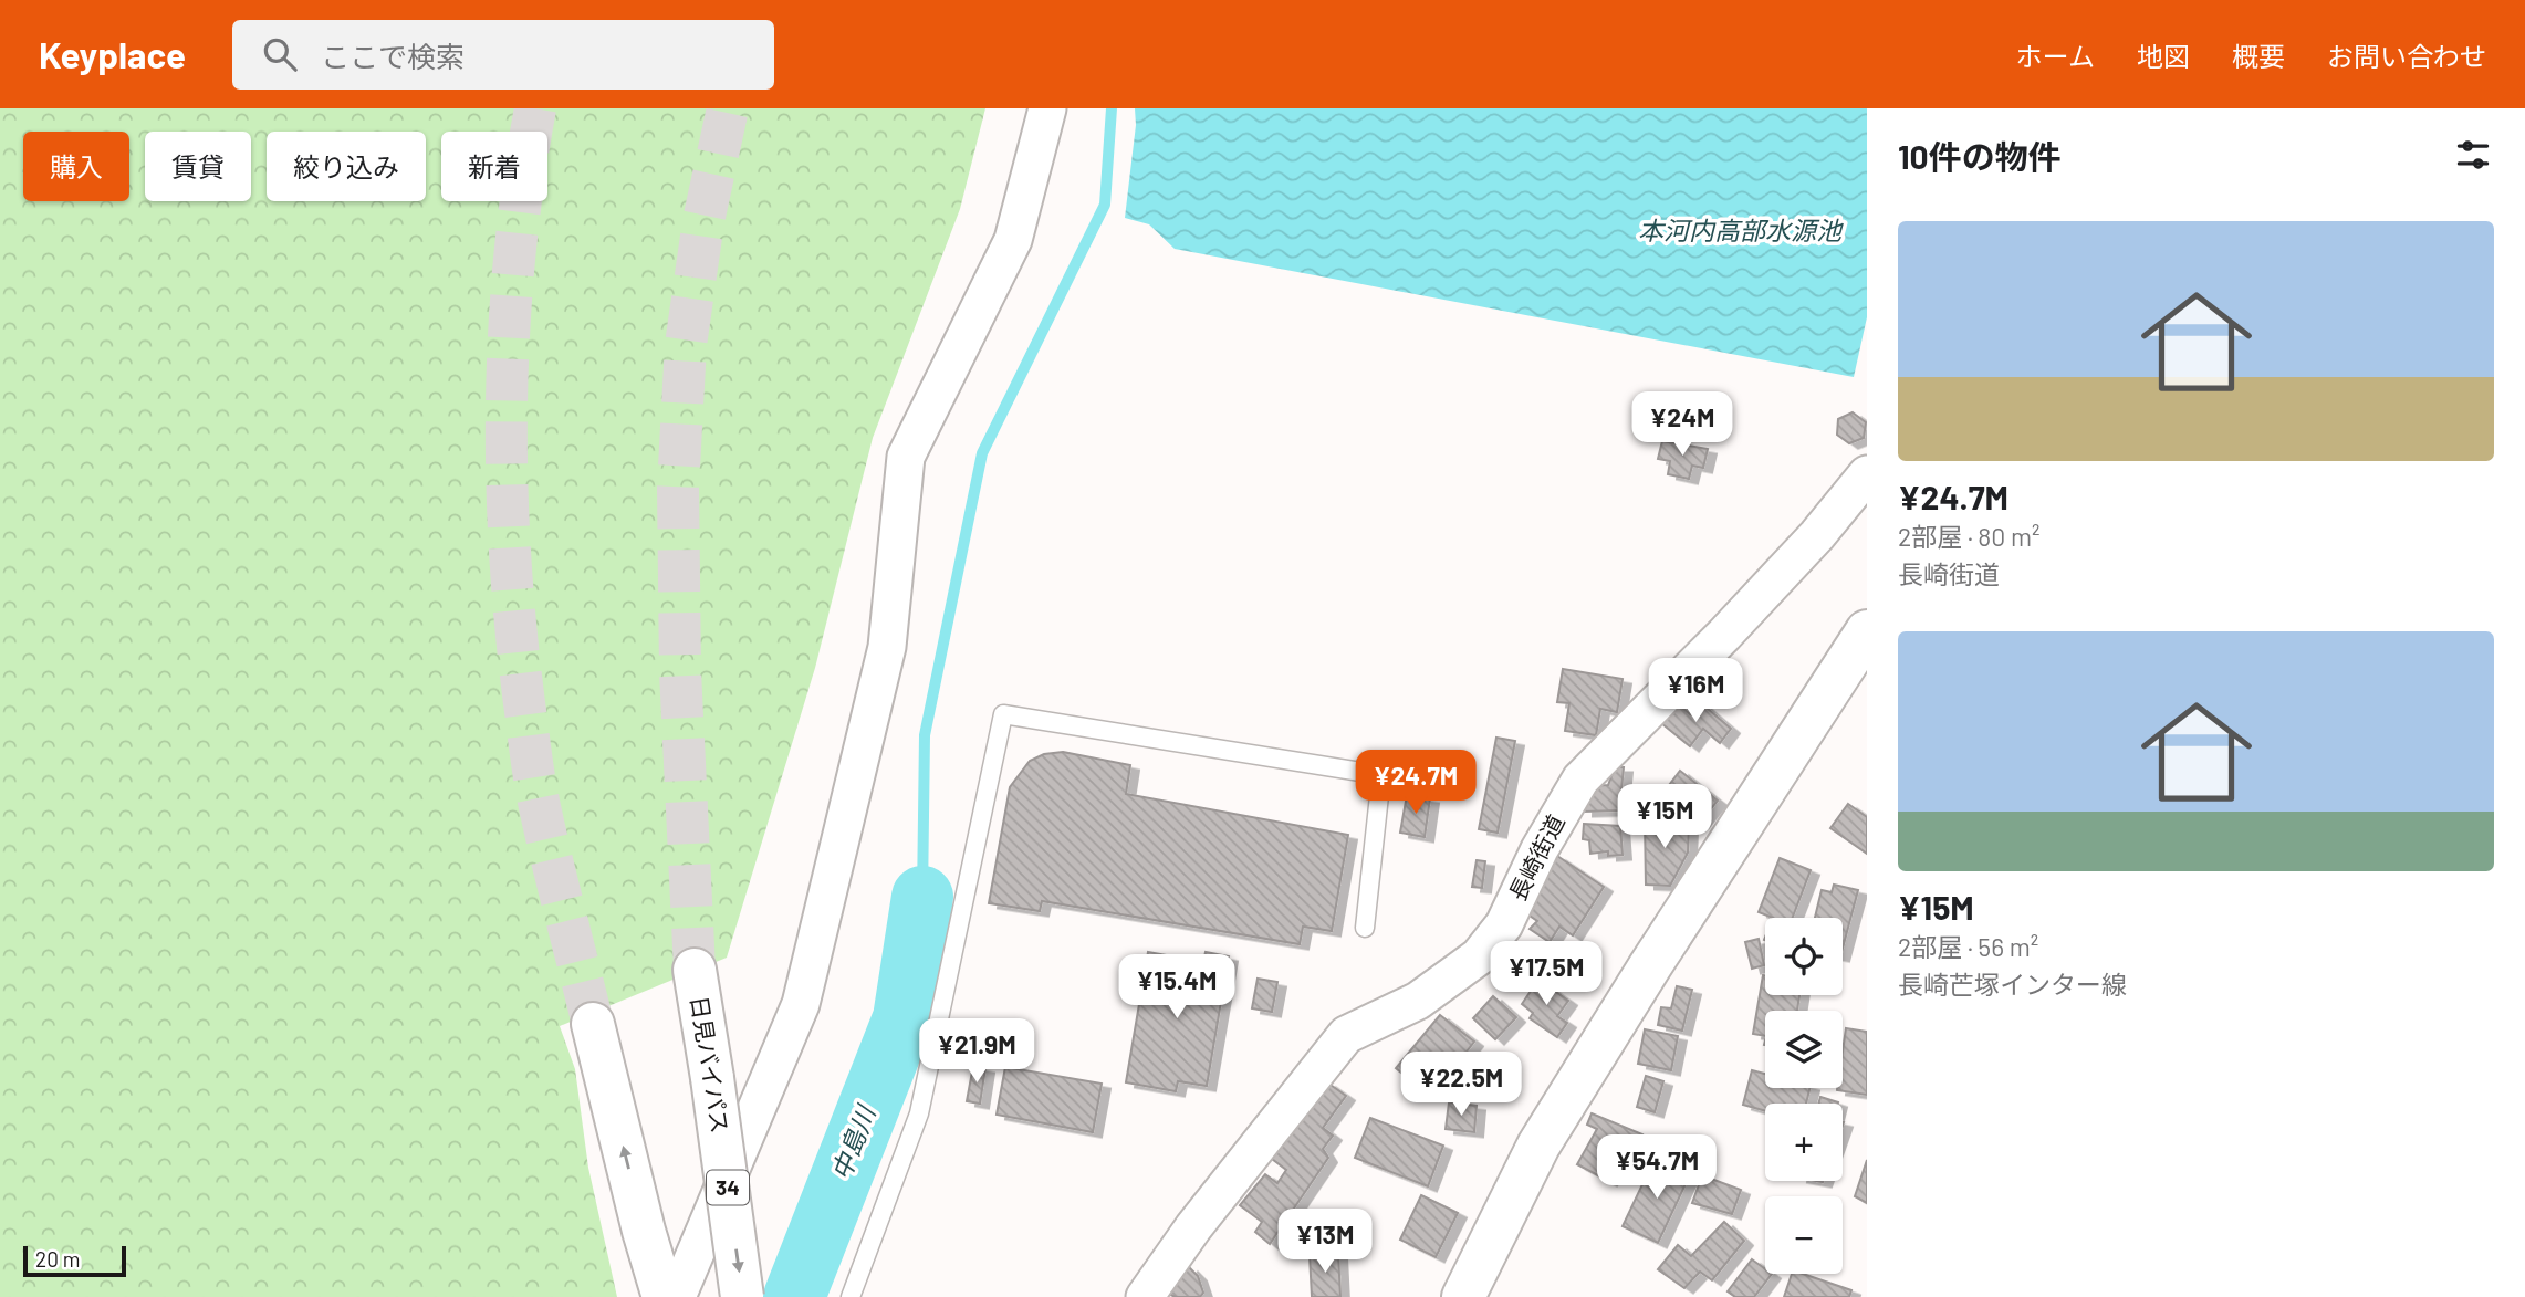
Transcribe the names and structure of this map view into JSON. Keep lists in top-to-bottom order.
{
  "streets": {
    "main road": ["日見バイパス", "34"],
    "street": ["長崎街道"]
  },
  "water": ["本河内高部水源池", "中島川"],
  "scale_bar": "20 m",
  "page": {
    "header": "Keyplace",
    "search": "ここで検索",
    "nav": [
      "ホーム",
      "地図",
      "概要",
      "お問い合わせ"
    ],
    "heading": "10件の物件",
    "chip": [
      "購入",
      "賃貸",
      "絞り込み",
      "新着"
    ],
    "list": [
      {
        "name": "¥24.7M",
        "note": "2部屋 · 80 m² · 長崎街道"
      },
      {
        "name": "¥15M",
        "note": "2部屋 · 56 m² · 長崎芒塚インター線"
      }
    ],
    "price": [
      "¥24M",
      "¥16M",
      "¥24.7M",
      "¥15M",
      "¥17.5M",
      "¥15.4M",
      "¥21.9M",
      "¥22.5M",
      "¥54.7M",
      "¥13M"
    ],
    "map_buttons": ["+", "−"],
    "scale": "20 m"
  }
}
